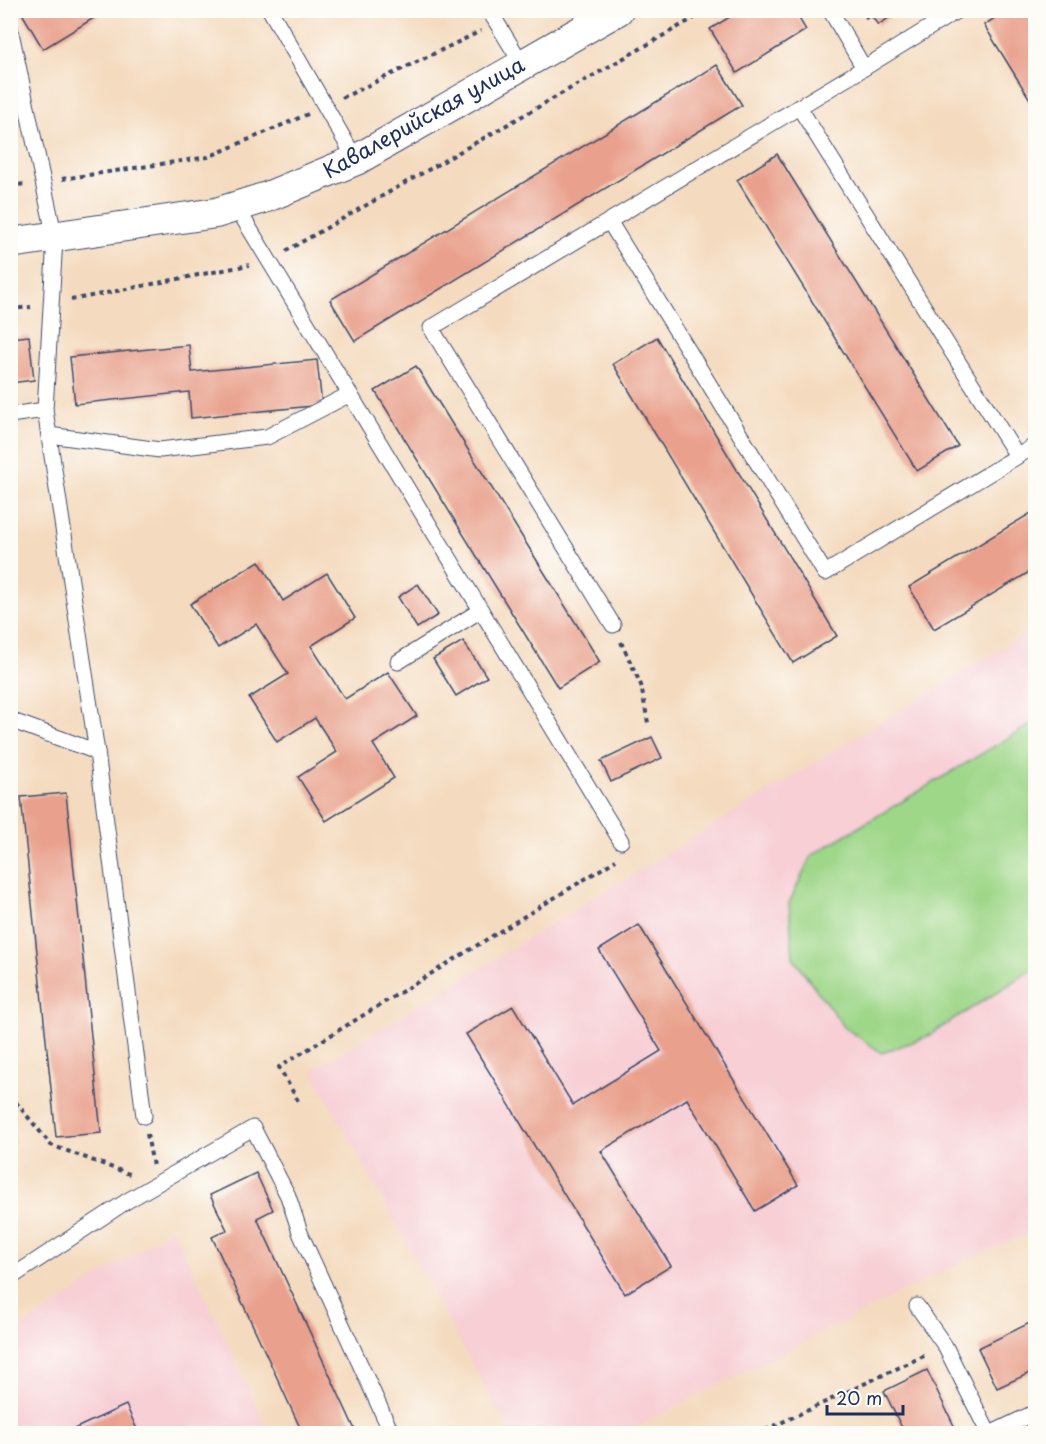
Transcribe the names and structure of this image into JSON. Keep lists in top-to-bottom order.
{
  "streets": {
    "street": ["Кавалерийская улица"]
  },
  "scale_bar": "20 m"
}
